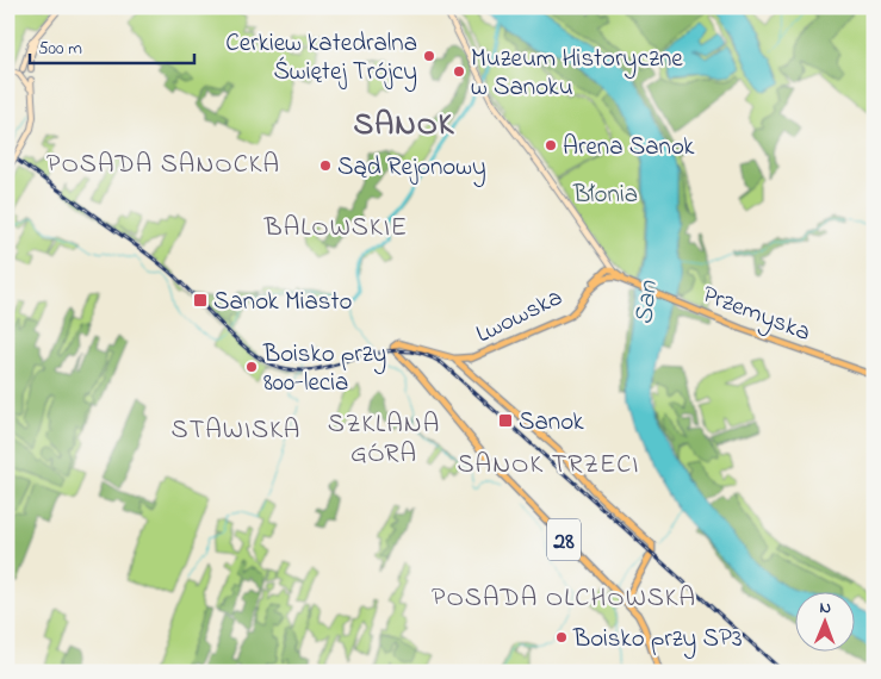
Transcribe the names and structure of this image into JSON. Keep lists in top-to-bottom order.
{
  "streets": {
    "main road": ["Przemyska", "Lwowska", "28"]
  },
  "crossings": [
    ["Przemyska", "Lwowska"],
    ["Lwowska", "28"]
  ],
  "districts": [
    "SANOK",
    "POSADA SANOCKA",
    "BALOWSKIE",
    "SZKLANA GÓRA",
    "STAWISKA",
    "SANOK TRZECI",
    "POSADA OLCHOWSKA"
  ],
  "water": ["San"],
  "parks": ["Błonia"],
  "places": {
    "other": [
      "Cerkiew katedralna Świętej Trójcy",
      "Muzeum Historyczne w Sanoku",
      "Arena Sanok",
      "Sąd Rejonowy",
      "Boisko przy 800-lecia",
      "Boisko przy SP3"
    ],
    "transit": ["Sanok Miasto", "Sanok"]
  },
  "scale_bar": "500 m",
  "north": "top"
}
